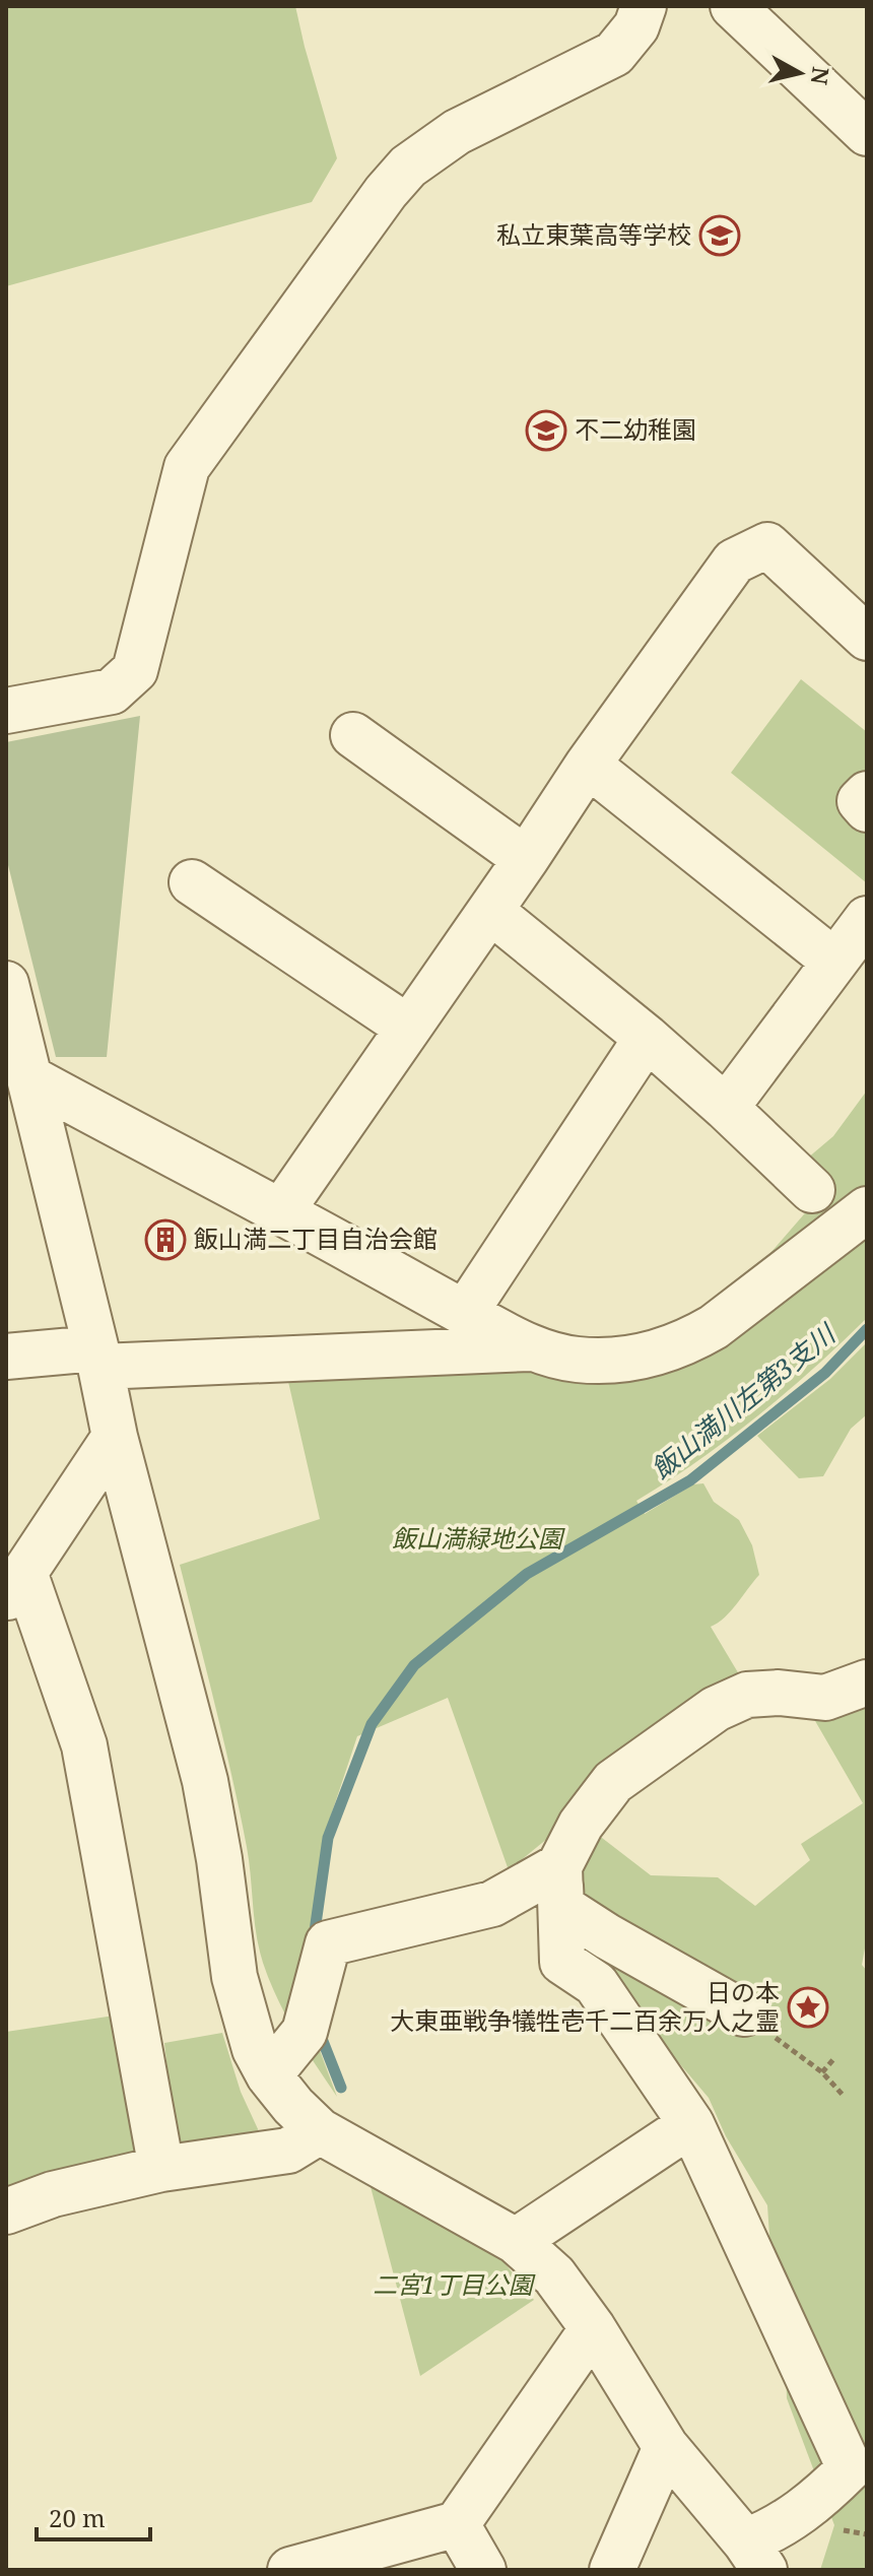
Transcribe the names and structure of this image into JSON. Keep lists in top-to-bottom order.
{
  "water": ["飯山満川左第3支川"],
  "parks": ["飯山満緑地公園", "二宮1丁目公園"],
  "places": {
    "school or university": ["私立東葉高等学校", "不二幼稚園"],
    "building": ["飯山満二丁目自治会館"],
    "place": ["日の本 大東亜戦争犠牲壱千二百余万人之霊"]
  },
  "scale_bar": "20 m",
  "north": "right"
}
